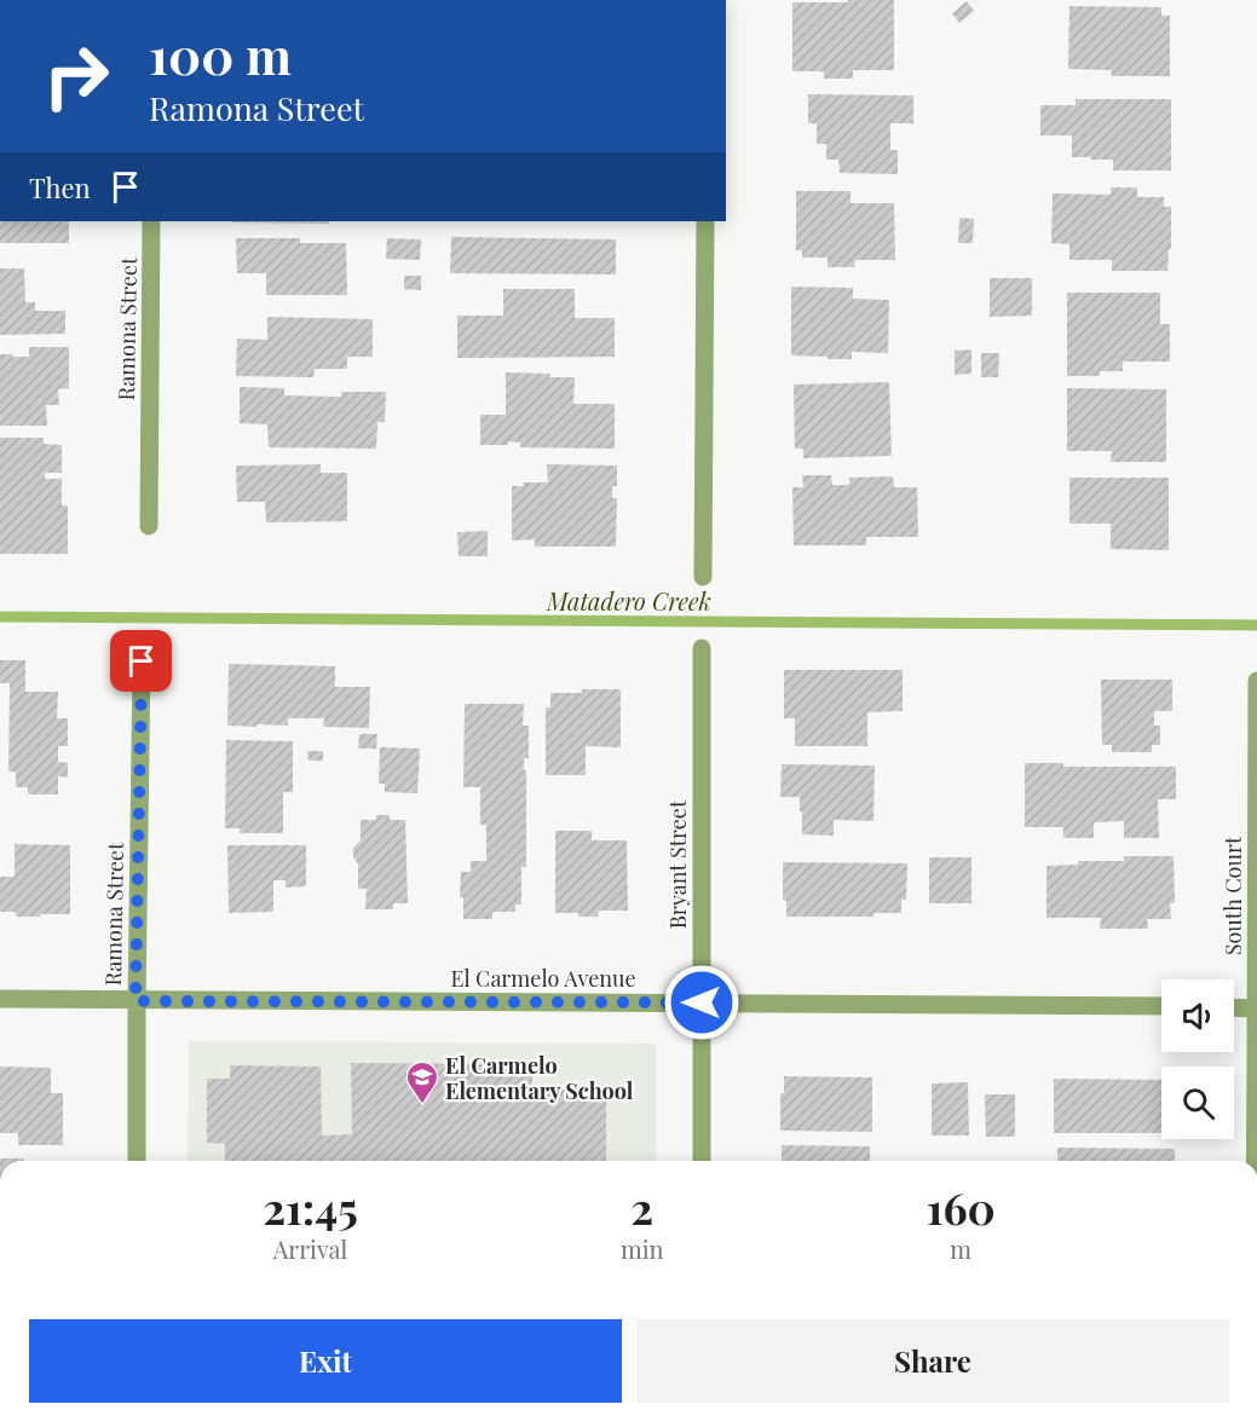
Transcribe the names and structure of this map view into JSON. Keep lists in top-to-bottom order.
{
  "streets": {
    "street": [
      "Ramona Street",
      "Bryant Street",
      "South Court",
      "El Carmelo Avenue"
    ]
  },
  "crossings": [
    ["Ramona Street", "El Carmelo Avenue"],
    ["Bryant Street", "El Carmelo Avenue"]
  ],
  "water": ["Matadero Creek"],
  "places": {
    "school or university": ["El Carmelo Elementary School"]
  },
  "page": {
    "turn": ["100 m", "Ramona Street"],
    "then": "Then",
    "eta": [
      "21:45",
      "Arrival",
      "2",
      "min",
      "160",
      "m"
    ],
    "buttons": ["Exit", "Share"]
  }
}
